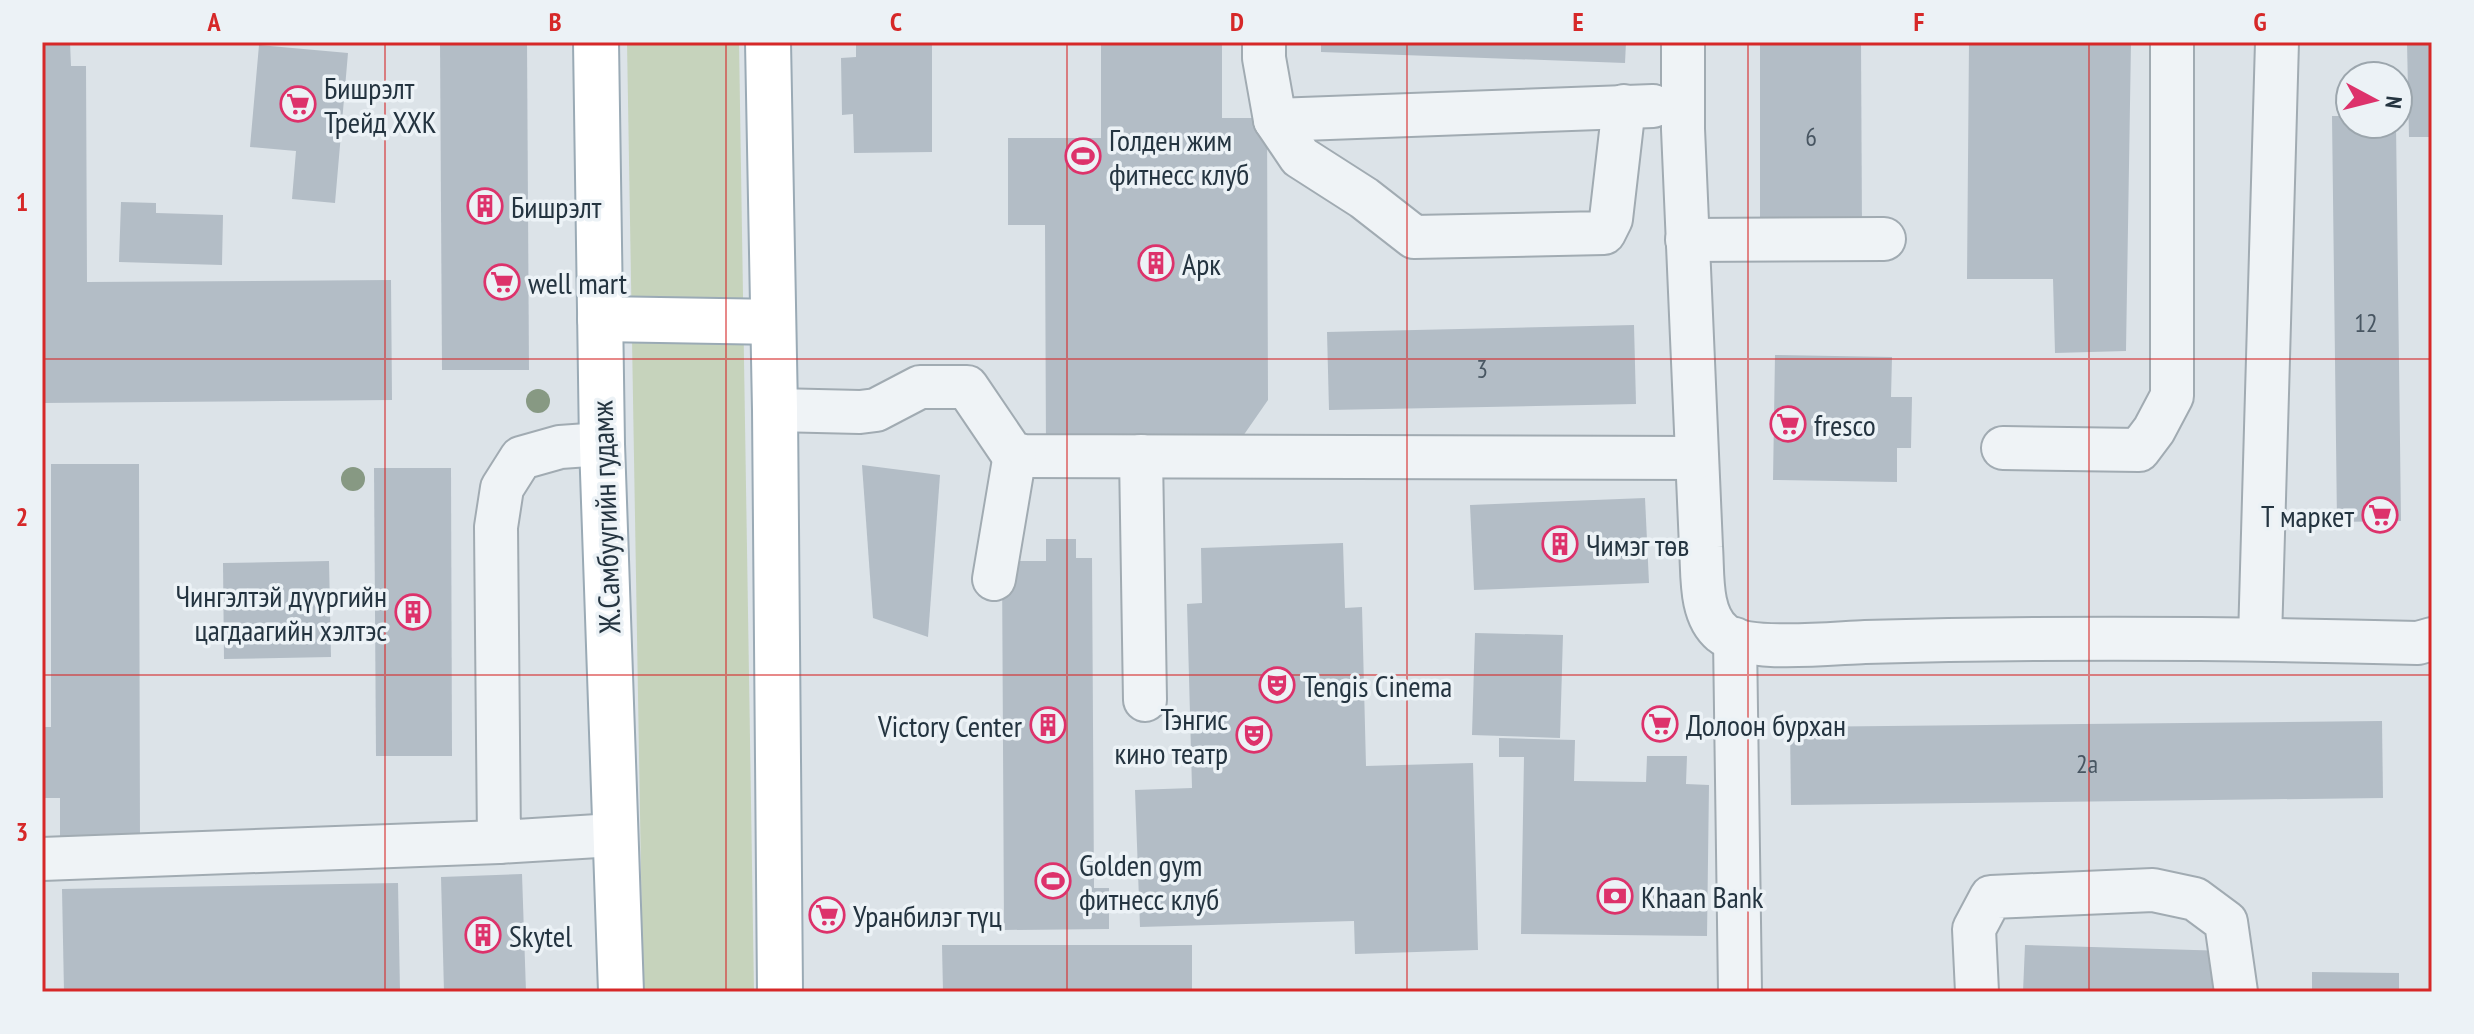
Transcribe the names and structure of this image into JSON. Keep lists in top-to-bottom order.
{
  "streets": {
    "main road": ["Ж.Самбуугийн гудамж"]
  },
  "places": {
    "supermarket": [
      "Бишрэлт Трейд ХХК",
      "well mart",
      "fresco",
      "Т маркет",
      "Долоон бурхан",
      "Уранбилэг түц"
    ],
    "sports": ["Голден жим фитнесс клуб", "Golden gym фитнесс клуб"],
    "building": [
      "Бишрэлт",
      "Арк",
      "Чимэг төв",
      "Чингэлтэй дүүргийн цагдаагийн хэлтэс",
      "Victory Center",
      "Skytel"
    ],
    "theatre": ["Tengis Cinema", "Тэнгис кино театр"],
    "bank": ["Khaan Bank"]
  },
  "house_numbers": [
    "6",
    "12",
    "3",
    "2а"
  ],
  "north": "right",
  "grid": {
    "columns": [
      "A",
      "B",
      "C",
      "D",
      "E",
      "F",
      "G"
    ],
    "rows": ["1", "2", "3"]
  }
}
